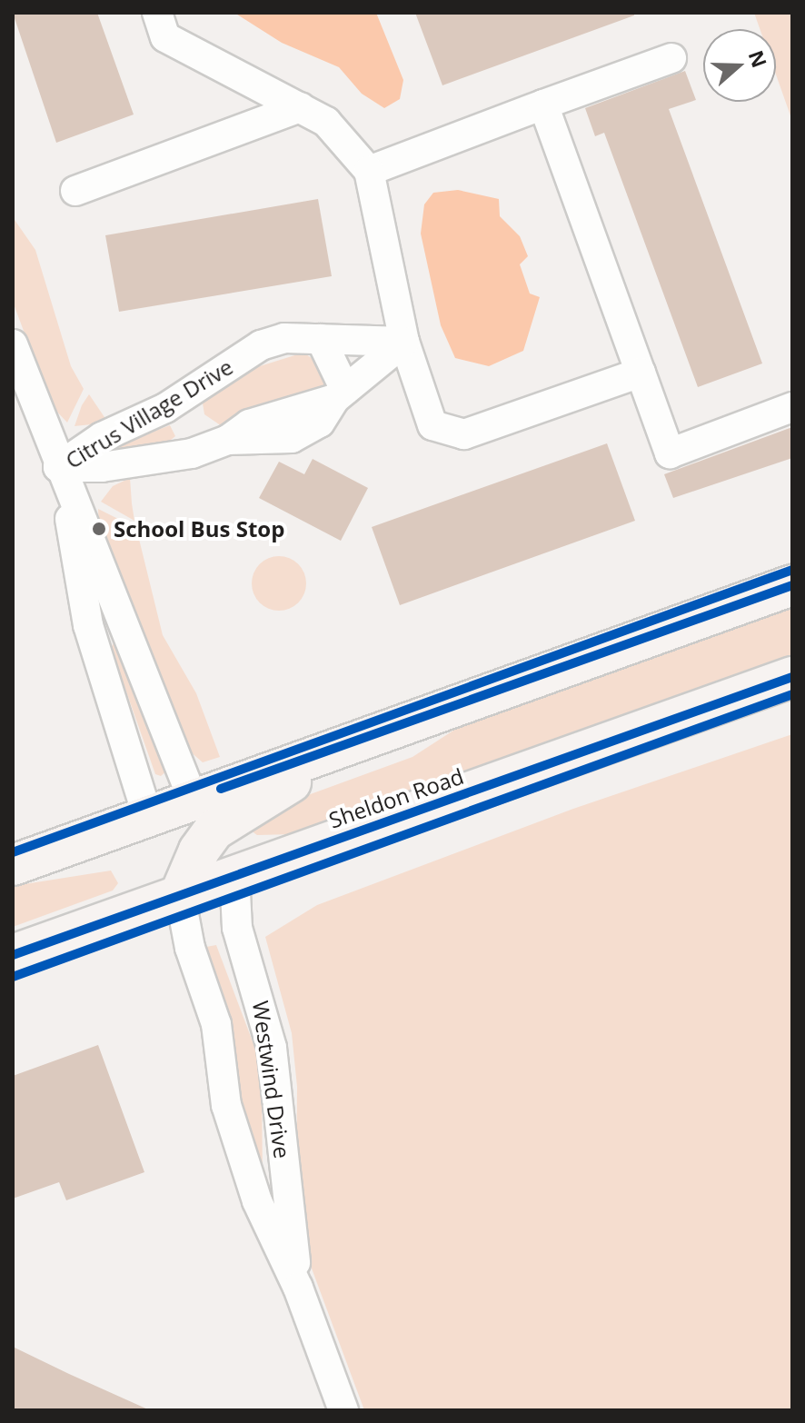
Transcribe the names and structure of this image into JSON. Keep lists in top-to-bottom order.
{
  "streets": {
    "main road": ["Sheldon Road"],
    "street": ["Citrus Village Drive", "Westwind Drive"]
  },
  "crossings": [
    ["Sheldon Road", "Westwind Drive"]
  ],
  "places": ["School Bus Stop"],
  "north": "right"
}
